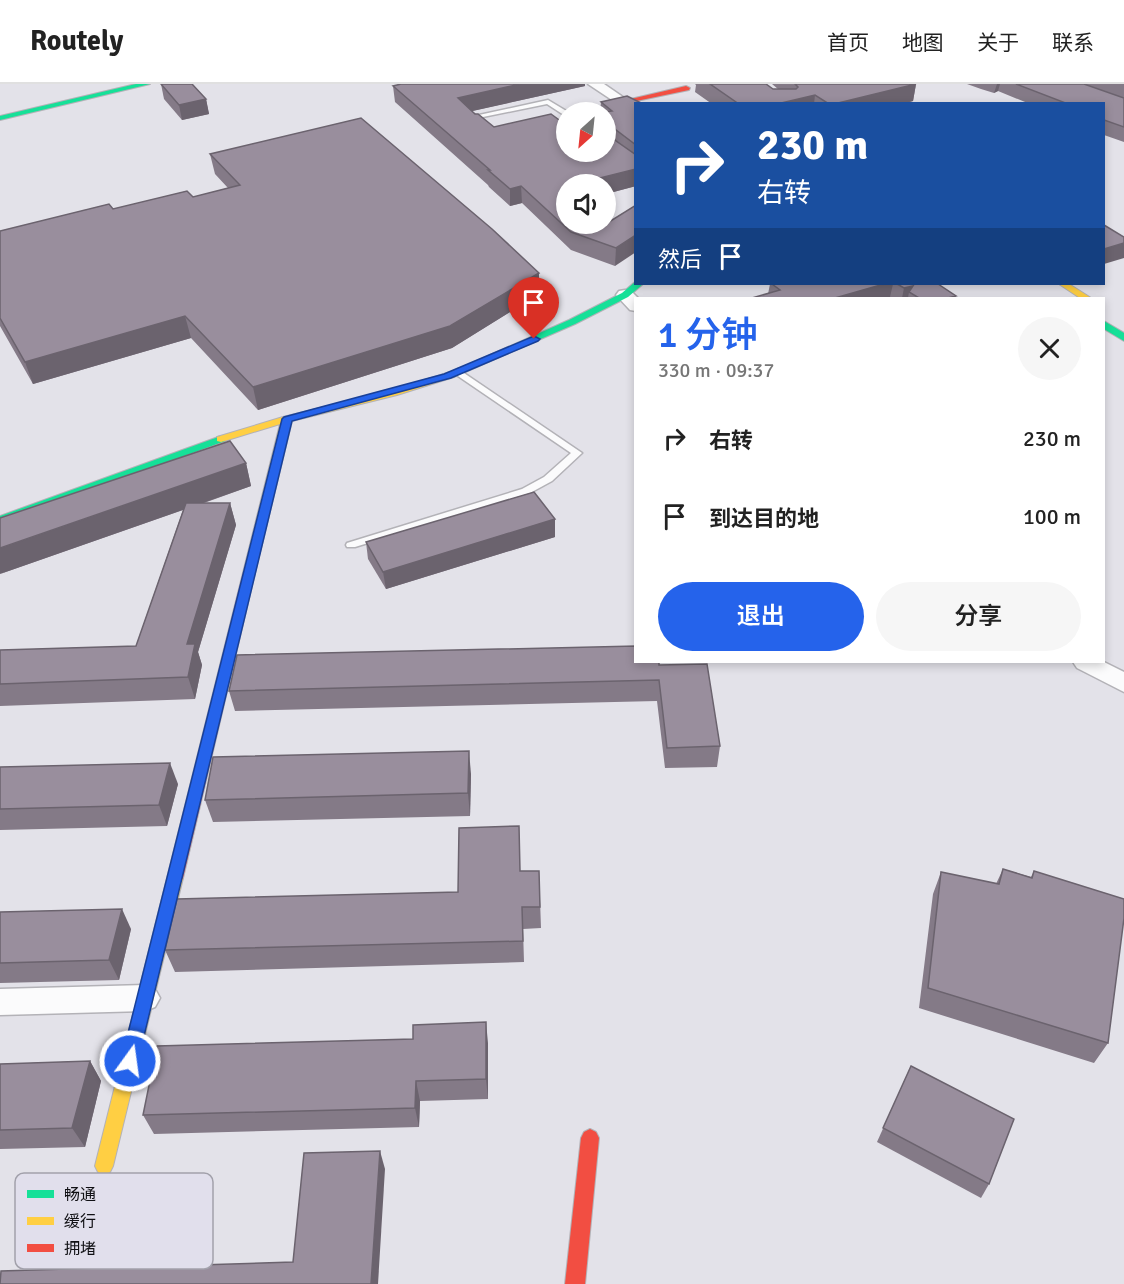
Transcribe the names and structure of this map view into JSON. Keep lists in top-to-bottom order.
{
  "legend": ["畅通", "缓行", "拥堵"],
  "north": "bottom left",
  "page": {
    "header": "Routely",
    "nav": [
      "首页",
      "地图",
      "关于",
      "联系"
    ],
    "turn": ["230 m", "右转"],
    "then": "然后",
    "heading": ["1 分钟", "330 m · 09:37"],
    "list": [
      {
        "name": "右转",
        "value": "230 m"
      },
      {
        "name": "到达目的地",
        "value": "100 m"
      }
    ],
    "buttons": ["退出", "分享"]
  }
}
